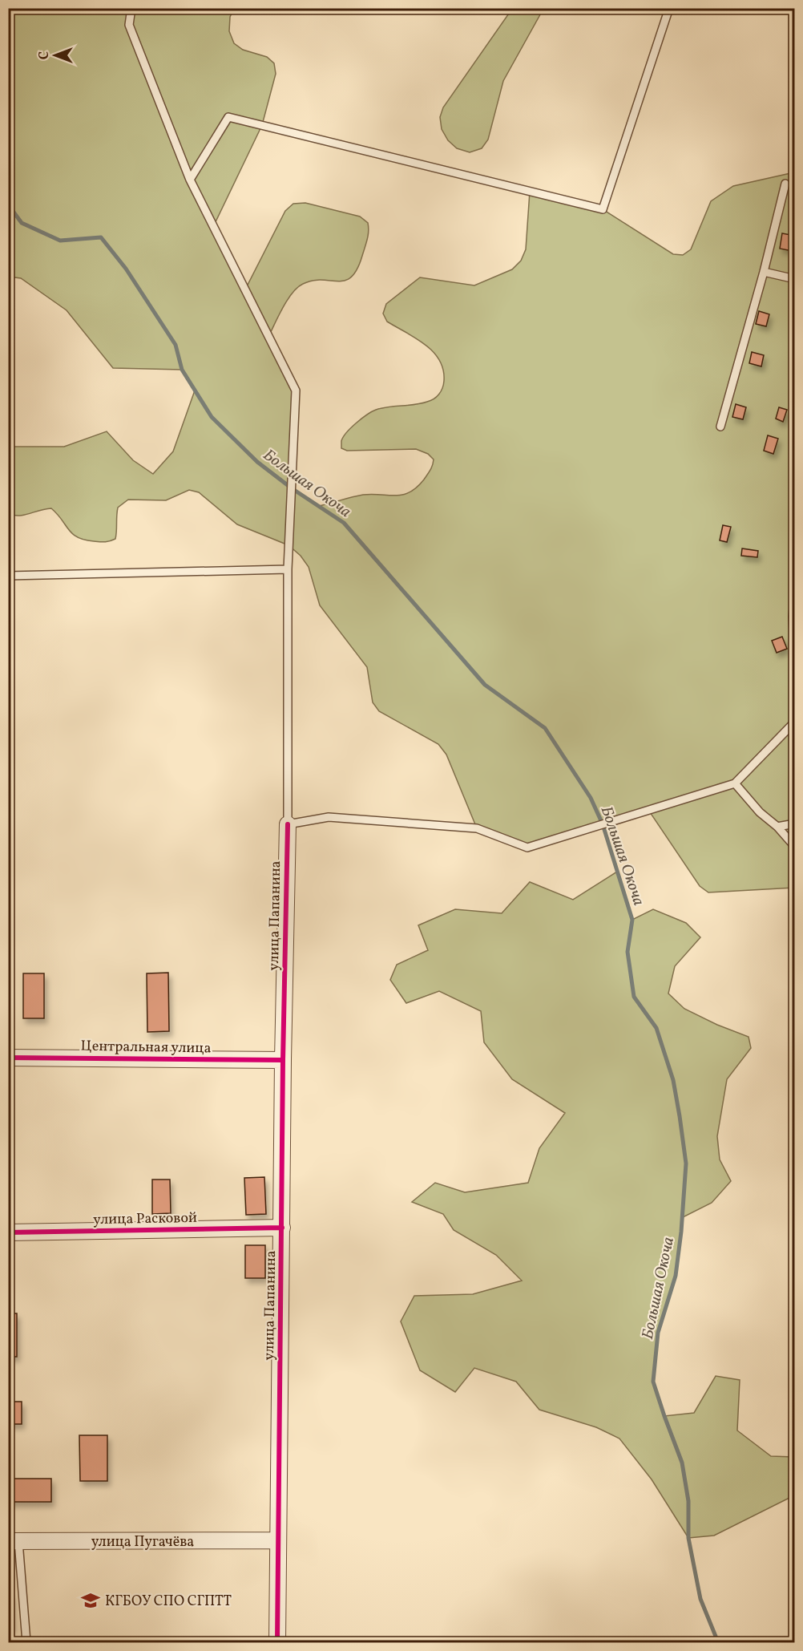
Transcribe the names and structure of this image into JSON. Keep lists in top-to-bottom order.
{
  "streets": {
    "street": [
      "улица Папанина",
      "Центральная улица",
      "улица Расковой",
      "улица Пугачёва"
    ]
  },
  "crossings": [
    ["улица Папанина", "Центральная улица"],
    ["улица Папанина", "улица Расковой"],
    ["улица Папанина", "улица Пугачёва"]
  ],
  "water": ["Большая Окоча"],
  "places": {
    "school or university": ["КГБОУ СПО СГПТТ"]
  },
  "north": "left"
}
